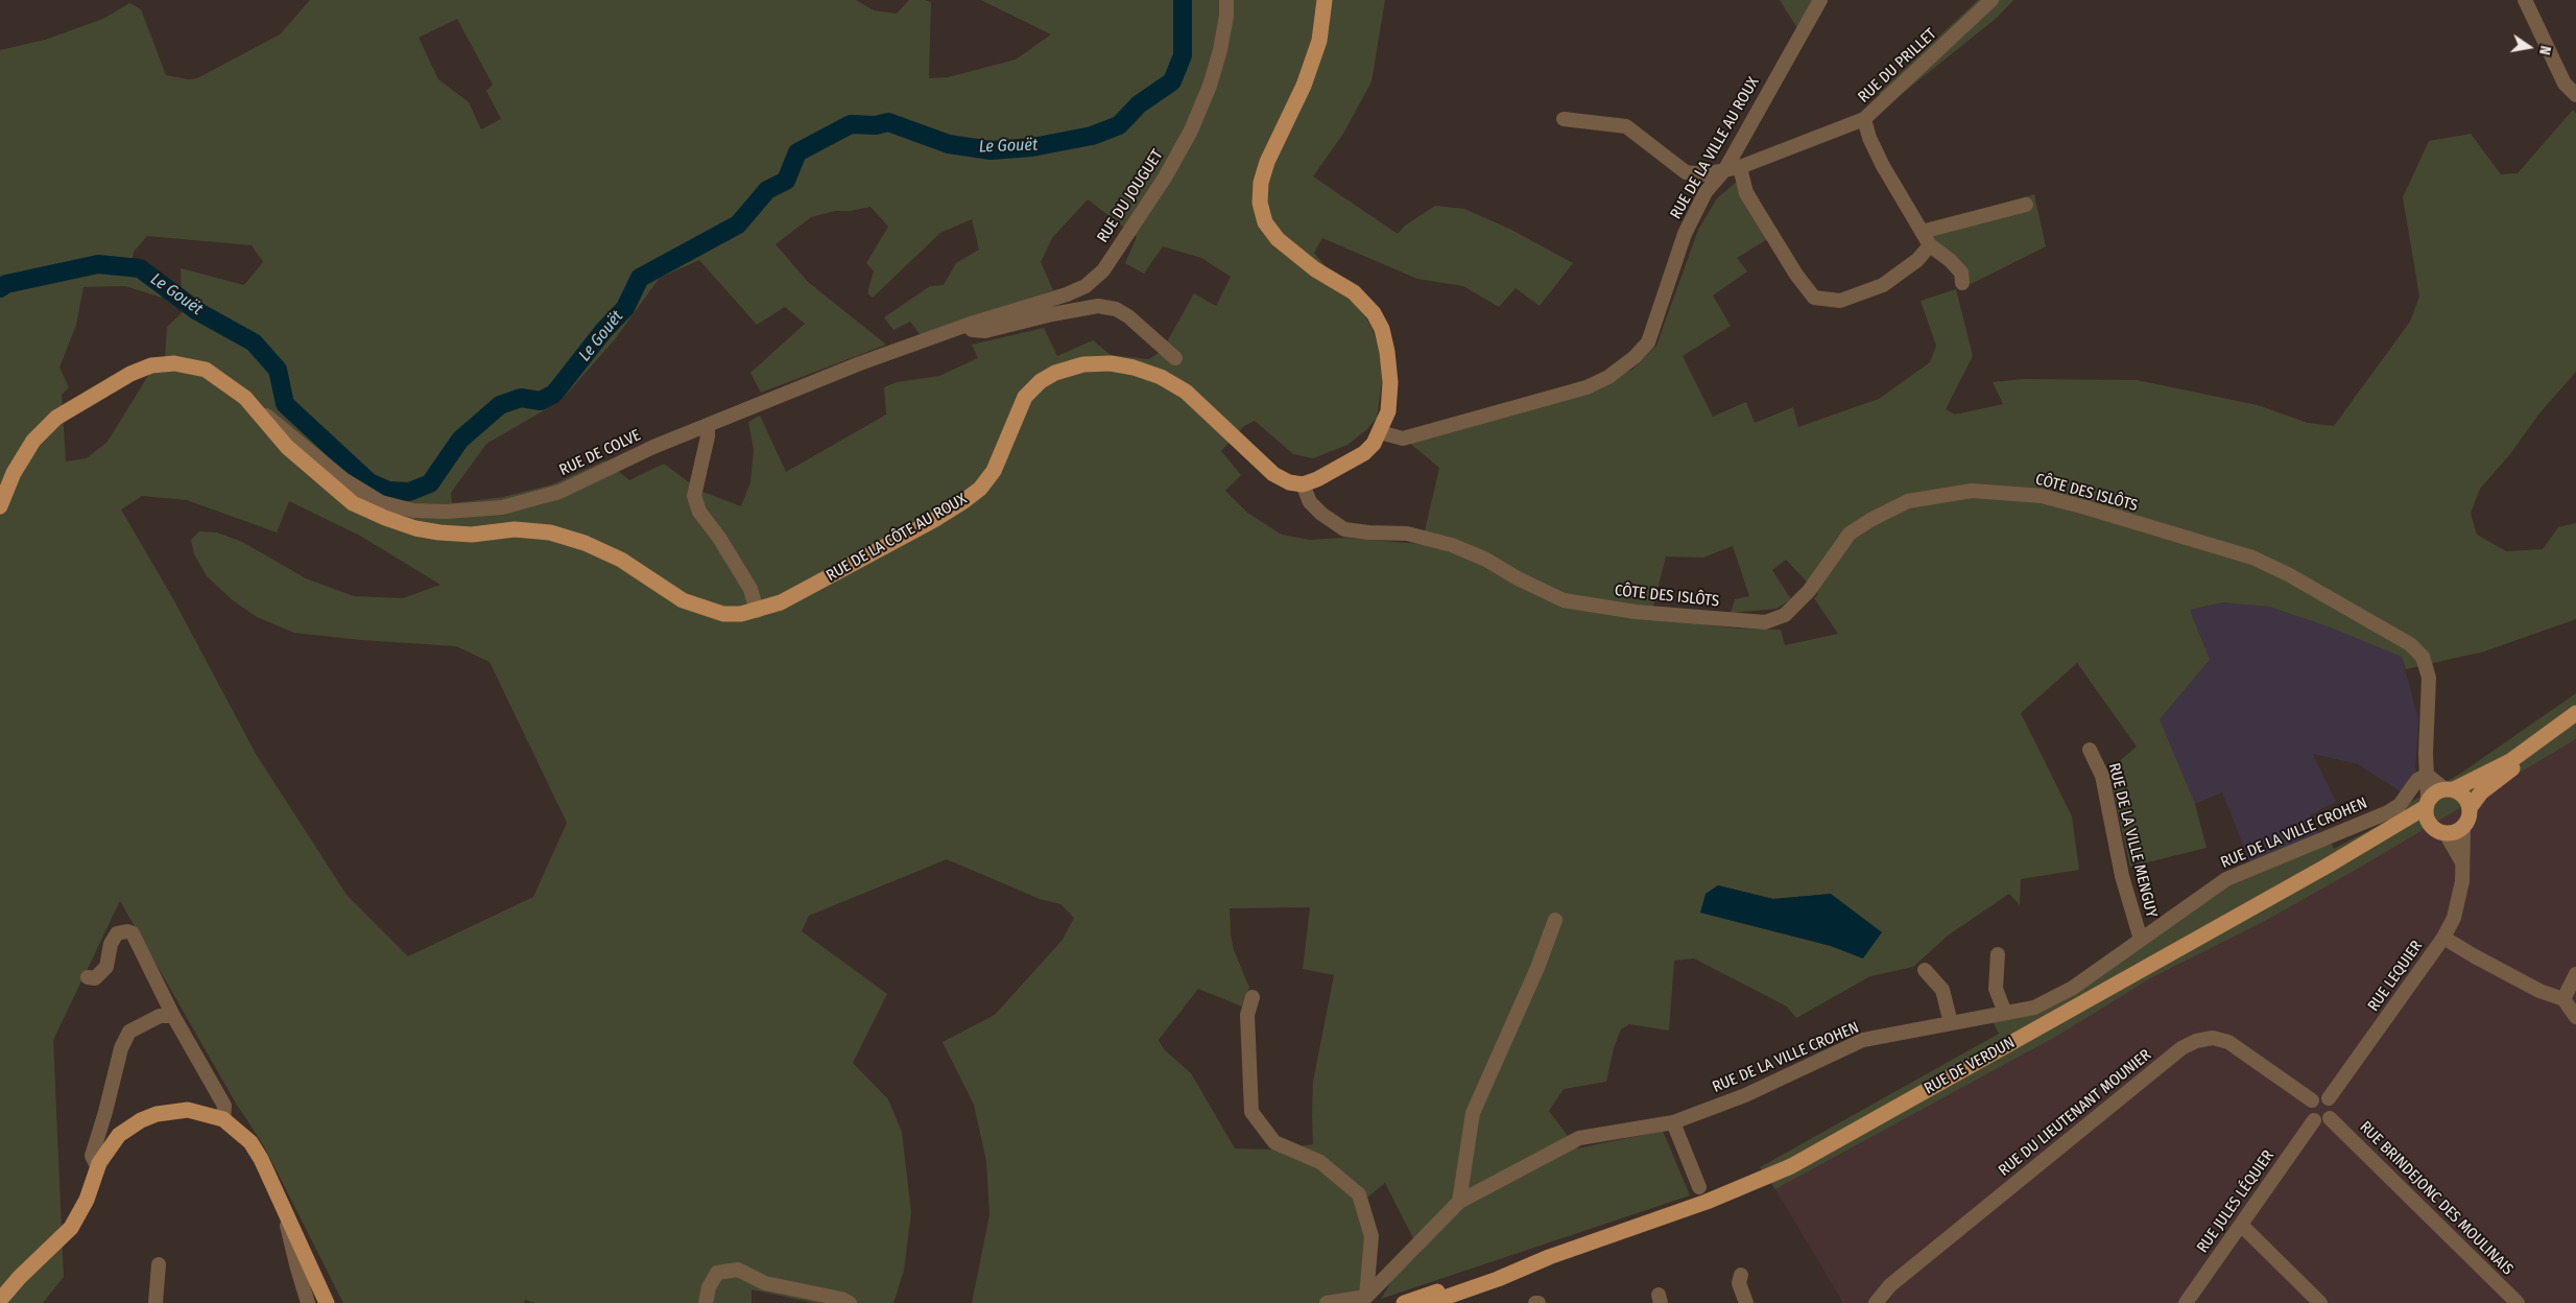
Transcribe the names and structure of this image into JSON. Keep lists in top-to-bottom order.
{
  "streets": {
    "main road": ["RUE DE LA CÔTE AU ROUX", "RUE DE VERDUN"],
    "street": [
      "RUE DU PRILLET",
      "RUE DE LA VILLE AU ROUX",
      "RUE DU JOUGUET",
      "RUE DE COLVE",
      "CÔTE DES ISLÔTS",
      "RUE DE LA VILLE CROHEN",
      "RUE DE LA VILLE MENGUY",
      "RUE LEQUIER",
      "RUE DU LIEUTENANT MOUNIER",
      "RUE BRINDEJONC DES MOULINAIS",
      "RUE JULES LÉQUIER"
    ]
  },
  "crossings": [
    ["RUE DU PRILLET", "RUE DE LA VILLE AU ROUX"],
    ["RUE DU JOUGUET", "RUE DE COLVE"],
    ["RUE DE COLVE", "RUE DE LA CÔTE AU ROUX"],
    ["CÔTE DES ISLÔTS", "RUE DE LA CÔTE AU ROUX"],
    ["CÔTE DES ISLÔTS", "RUE DE LA VILLE CROHEN"],
    ["CÔTE DES ISLÔTS", "RUE LEQUIER"],
    ["CÔTE DES ISLÔTS", "RUE DE VERDUN"],
    ["RUE DE LA VILLE CROHEN", "RUE DE LA VILLE MENGUY"],
    ["RUE LEQUIER", "RUE DE VERDUN"],
    ["RUE LEQUIER", "RUE DU LIEUTENANT MOUNIER"],
    ["RUE LEQUIER", "RUE BRINDEJONC DES MOULINAIS"],
    ["RUE LEQUIER", "RUE JULES LÉQUIER"],
    ["RUE DU LIEUTENANT MOUNIER", "RUE BRINDEJONC DES MOULINAIS"],
    ["RUE DU LIEUTENANT MOUNIER", "RUE JULES LÉQUIER"],
    ["RUE BRINDEJONC DES MOULINAIS", "RUE JULES LÉQUIER"]
  ],
  "water": ["Le Gouët"],
  "north": "right"
}
